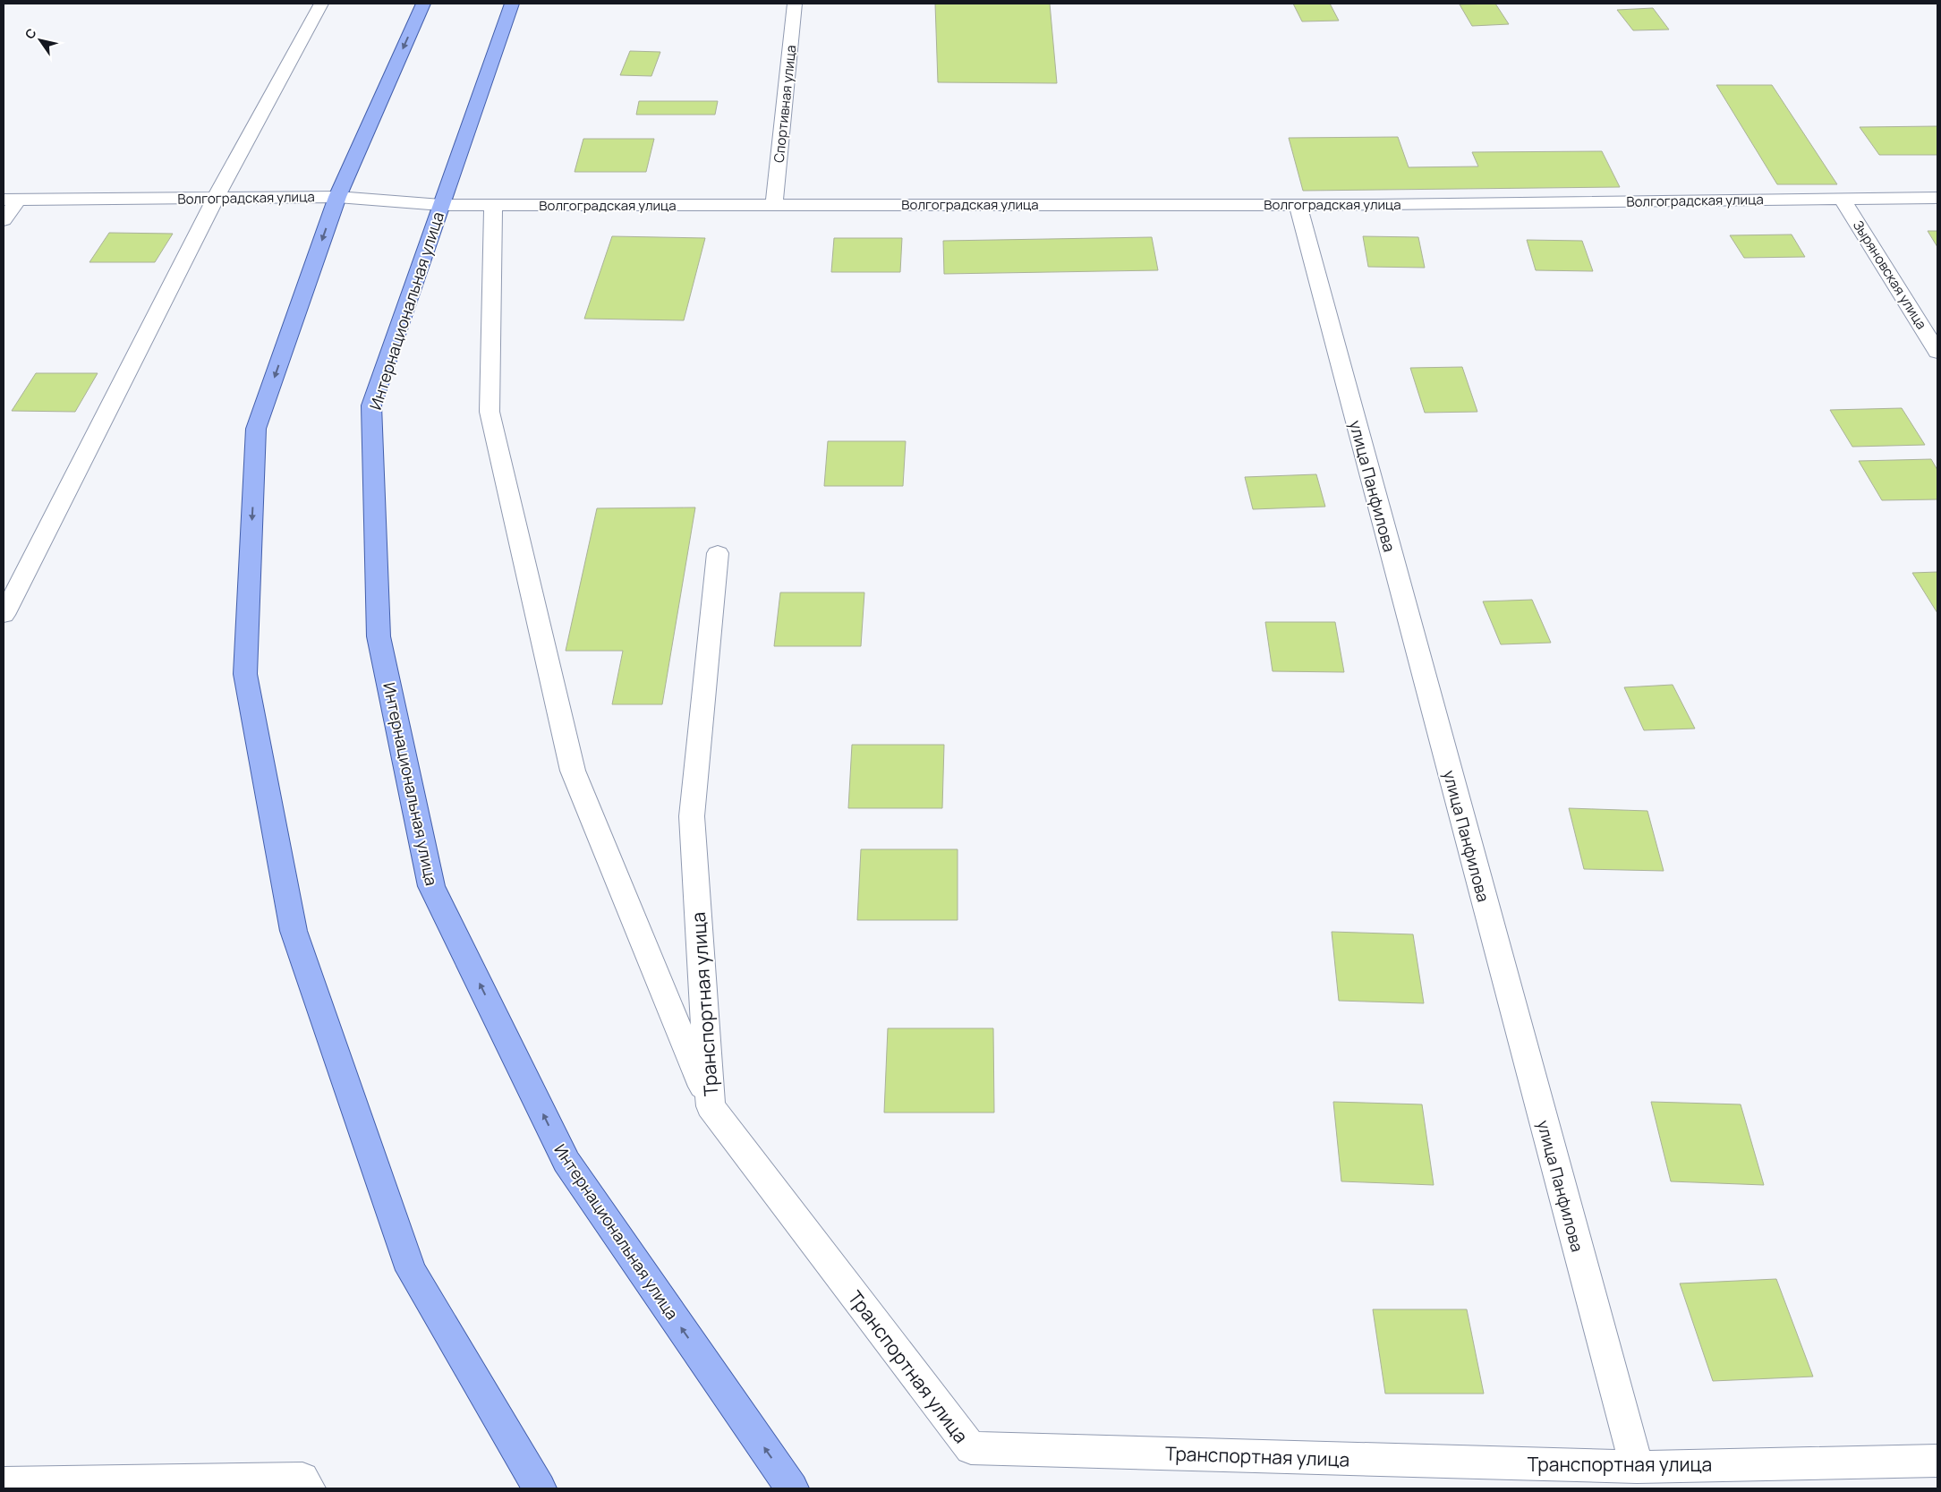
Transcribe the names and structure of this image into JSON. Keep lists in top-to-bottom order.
{
  "streets": {
    "main road": ["Интернациональная улица"],
    "street": [
      "Спортивная улица",
      "Волгоградская улица",
      "Зыряновская улица",
      "улица Панфилова",
      "Транспортная улица"
    ]
  },
  "crossings": [
    ["Спортивная улица", "Волгоградская улица"],
    ["Волгоградская улица", "Зыряновская улица"],
    ["Волгоградская улица", "Интернациональная улица"],
    ["Волгоградская улица", "улица Панфилова"],
    ["улица Панфилова", "Транспортная улица"]
  ],
  "north": "top left"
}
